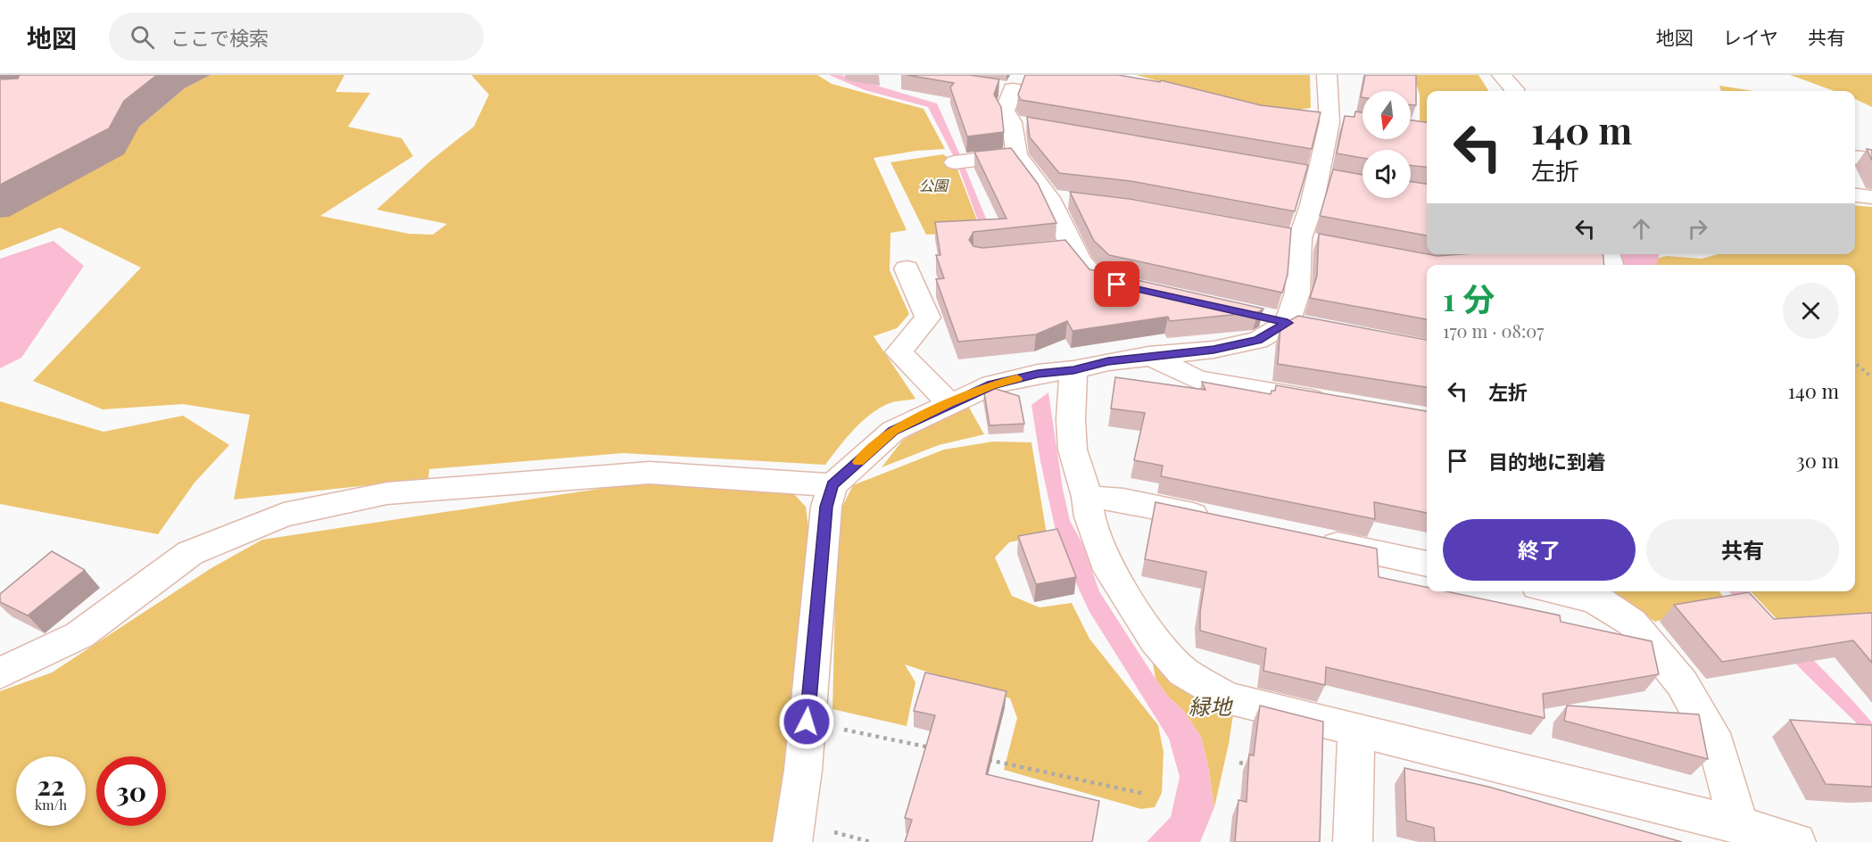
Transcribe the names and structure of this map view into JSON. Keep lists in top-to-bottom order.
{
  "parks": ["公園", "緑地"],
  "north": "bottom",
  "page": {
    "header": "地図",
    "search": "ここで検索",
    "nav": ["地図", "レイヤ", "共有"],
    "turn": ["140 m", "左折"],
    "heading": ["1 分", "170 m · 08:07"],
    "list": [
      {
        "name": "左折",
        "value": "140 m"
      },
      {
        "name": "目的地に到着",
        "value": "30 m"
      }
    ],
    "buttons": ["終了", "共有"],
    "speed": "22 km/h",
    "limit": "30"
  }
}
